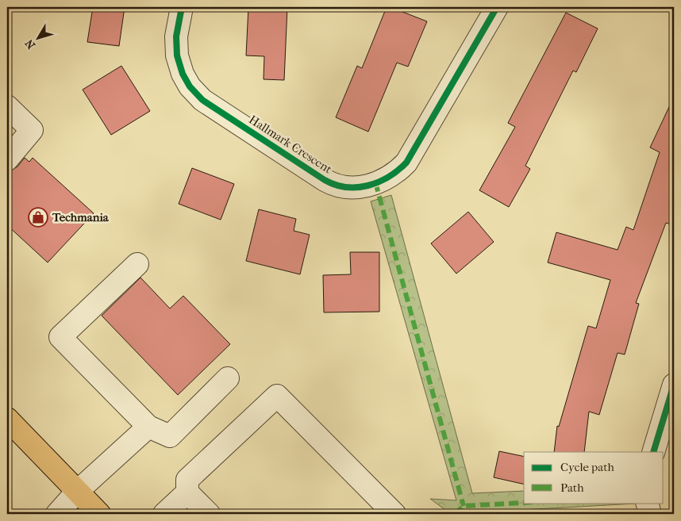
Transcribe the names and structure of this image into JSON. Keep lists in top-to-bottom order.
{
  "streets": {
    "street": ["Hallmark Crescent"]
  },
  "places": {
    "shop": ["Techmania"]
  },
  "legend": ["Cycle path", "Path"],
  "north": "bottom left"
}
